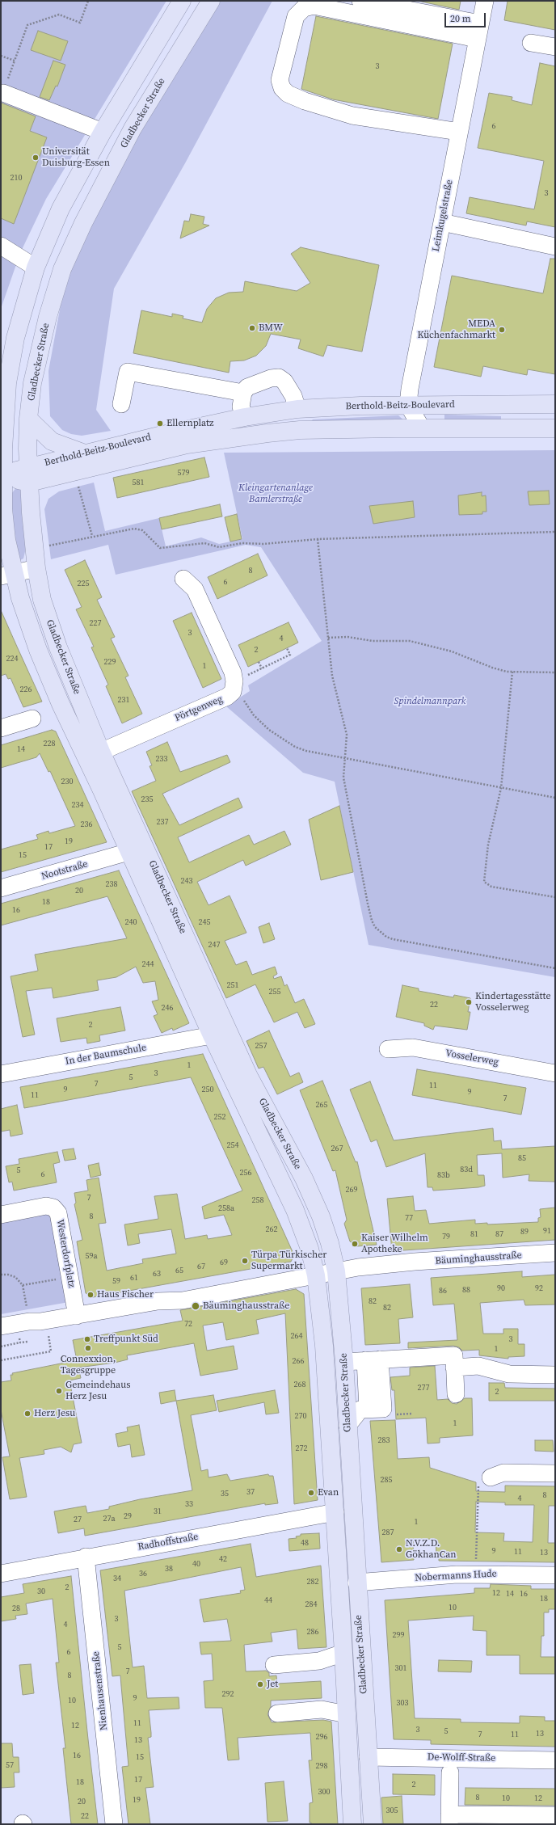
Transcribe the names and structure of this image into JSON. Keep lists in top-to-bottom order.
{
  "streets": {
    "main road": ["Gladbecker Straße", "Berthold-Beitz-Boulevard"],
    "street": [
      "Leimkugelstraße",
      "Pörtgenweg",
      "Nootstraße",
      "In der Baumschule",
      "Vosselerweg",
      "Westerdorfplatz",
      "Bäuminghausstraße",
      "Radhoffstraße",
      "Nobermanns Hude",
      "Nienhausenstraße",
      "De-Wolff-Straße"
    ]
  },
  "crossings": [
    ["Gladbecker Straße", "Berthold-Beitz-Boulevard"],
    ["Gladbecker Straße", "Pörtgenweg"],
    ["Gladbecker Straße", "Nootstraße"],
    ["Gladbecker Straße", "In der Baumschule"],
    ["Gladbecker Straße", "Bäuminghausstraße"],
    ["Gladbecker Straße", "Radhoffstraße"],
    ["Gladbecker Straße", "Nobermanns Hude"],
    ["Gladbecker Straße", "De-Wolff-Straße"],
    ["Leimkugelstraße", "Berthold-Beitz-Boulevard"],
    ["Westerdorfplatz", "Bäuminghausstraße"],
    ["Radhoffstraße", "Nienhausenstraße"]
  ],
  "parks": ["Kleingartenanlage Bamlerstraße", "Spindelmannpark"],
  "places": [
    "Universität Duisburg-Essen",
    "BMW",
    "MEDA Küchenfachmarkt",
    "Ellernplatz",
    "Kindertagesstätte Vosselerweg",
    "Kaiser Wilhelm Apotheke",
    "Türpa Türkischer Supermarkt",
    "Haus Fischer",
    "Bäuminghausstraße",
    "Treffpunkt Süd",
    "Connexxion, Tagesgruppe",
    "Gemeindehaus Herz Jesu",
    "Herz Jesu",
    "Evan",
    "N.V.Z.D. GökhanCan",
    "Jet"
  ],
  "house_numbers": [
    "3",
    "6",
    "210",
    "3",
    "579",
    "581",
    "8",
    "6",
    "225",
    "227",
    "3",
    "4",
    "2",
    "224",
    "229",
    "1",
    "226",
    "231",
    "228",
    "14",
    "233",
    "230",
    "235",
    "234",
    "237",
    "236",
    "19",
    "17",
    "15",
    "243",
    "238",
    "20",
    "18",
    "16",
    "240",
    "245",
    "247",
    "244",
    "251",
    "255",
    "22",
    "246",
    "2",
    "257",
    "1",
    "3",
    "5",
    "7",
    "11",
    "9",
    "250",
    "9",
    "11",
    "7",
    "265",
    "252",
    "254",
    "267",
    "85",
    "83d",
    "5",
    "256",
    "6",
    "83b",
    "269",
    "7",
    "258",
    "258a",
    "8",
    "77",
    "262",
    "91",
    "89",
    "81",
    "87",
    "79",
    "59a",
    "69",
    "67",
    "65",
    "63",
    "61",
    "59",
    "90",
    "92",
    "88",
    "86",
    "82",
    "82",
    "72",
    "264",
    "3",
    "1",
    "266",
    "268",
    "277",
    "2",
    "270",
    "1",
    "283",
    "272",
    "285",
    "37",
    "35",
    "8",
    "4",
    "33",
    "31",
    "29",
    "27a",
    "27",
    "1",
    "287",
    "48",
    "9",
    "11",
    "13",
    "42",
    "40",
    "38",
    "36",
    "34",
    "282",
    "2",
    "30",
    "12",
    "14",
    "16",
    "18",
    "44",
    "284",
    "10",
    "28",
    "3",
    "4",
    "286",
    "299",
    "5",
    "6",
    "301",
    "7",
    "8",
    "292",
    "9",
    "10",
    "303",
    "11",
    "12",
    "3",
    "5",
    "13",
    "7",
    "11",
    "296",
    "13",
    "16",
    "15",
    "57",
    "298",
    "17",
    "18",
    "2",
    "300",
    "8",
    "10",
    "12",
    "19",
    "20",
    "305",
    "22"
  ],
  "scale_bar": "20 m"
}
